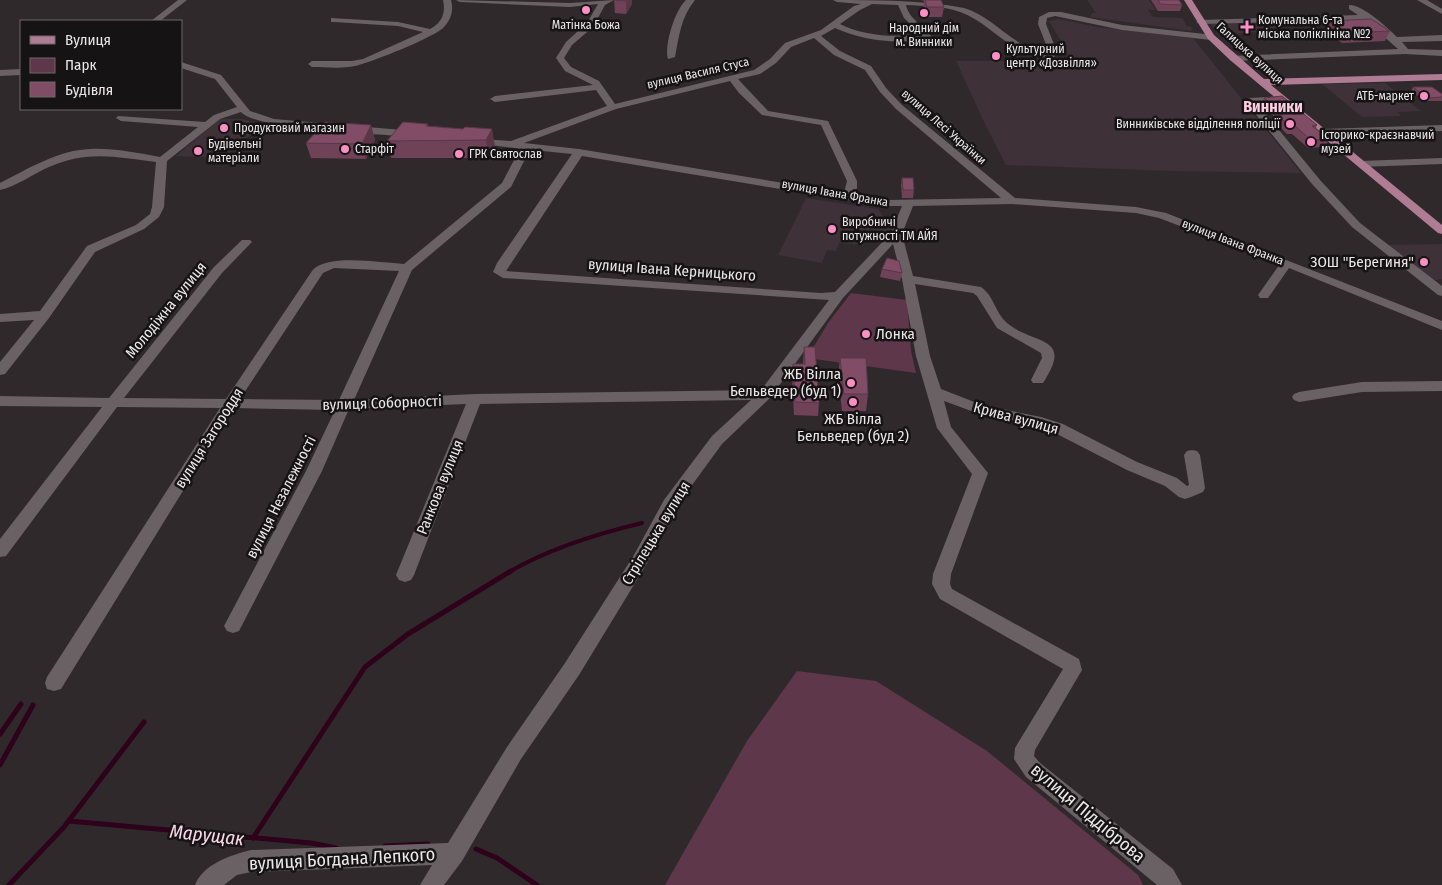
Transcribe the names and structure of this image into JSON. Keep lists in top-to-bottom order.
{
  "streets": {
    "main road": ["Галицька вулиця"],
    "street": [
      "вулиця Василя Стуса",
      "вулиця Лесі Українки",
      "вулиця Івана Франка",
      "вулиця Івана Керницького",
      "Молодіжна вулиця",
      "вулиця Соборності",
      "Крива вулиця",
      "вулиця Загороддя",
      "Ранкова вулиця",
      "вулиця Незалежності",
      "Стрілецька вулиця",
      "вулиця Піддіброва",
      "вулиця Богдана Лепкого"
    ]
  },
  "crossings": [
    ["вулиця Василя Стуса", "вулиця Лесі Українки"],
    ["вулиця Василя Стуса", "вулиця Івана Франка"],
    ["вулиця Лесі Українки", "вулиця Івана Франка"],
    ["вулиця Івана Франка", "вулиця Івана Керницького"],
    ["вулиця Івана Франка", "вулиця Незалежності"],
    ["вулиця Івана Франка", "Стрілецька вулиця"],
    ["вулиця Івана Керницького", "Стрілецька вулиця"],
    ["Молодіжна вулиця", "вулиця Соборності"],
    ["вулиця Соборності", "вулиця Загороддя"],
    ["вулиця Соборності", "Ранкова вулиця"],
    ["вулиця Соборності", "вулиця Незалежності"],
    ["вулиця Соборності", "Стрілецька вулиця"],
    ["Крива вулиця", "вулиця Піддіброва"],
    ["вулиця Загороддя", "вулиця Незалежності"],
    ["Стрілецька вулиця", "вулиця Богдана Лепкого"]
  ],
  "districts": ["Винники"],
  "water": ["Марущак"],
  "places": {
    "other": [
      "Матінка Божа",
      "Народний дім м. Винники",
      "Культурний центр «Дозвілля»",
      "АТБ-маркет",
      "Винниківське відділення поліції",
      "Продуктовий магазин",
      "Історико-краєзнавчий музей",
      "Старфіт",
      "Будівельні матеріали",
      "ГРК Святослав",
      "Виробничі потужності ТМ АЙЯ",
      "ЗОШ \"Берегиня\"",
      "Лонка",
      "ЖБ Вілла Бельведер (буд 1)",
      "ЖБ Вілла Бельведер (буд 2)"
    ],
    "health": ["Комунальна 6-та міська поліклініка №2"]
  },
  "legend": ["Вулиця", "Парк", "Будівля"]
}
